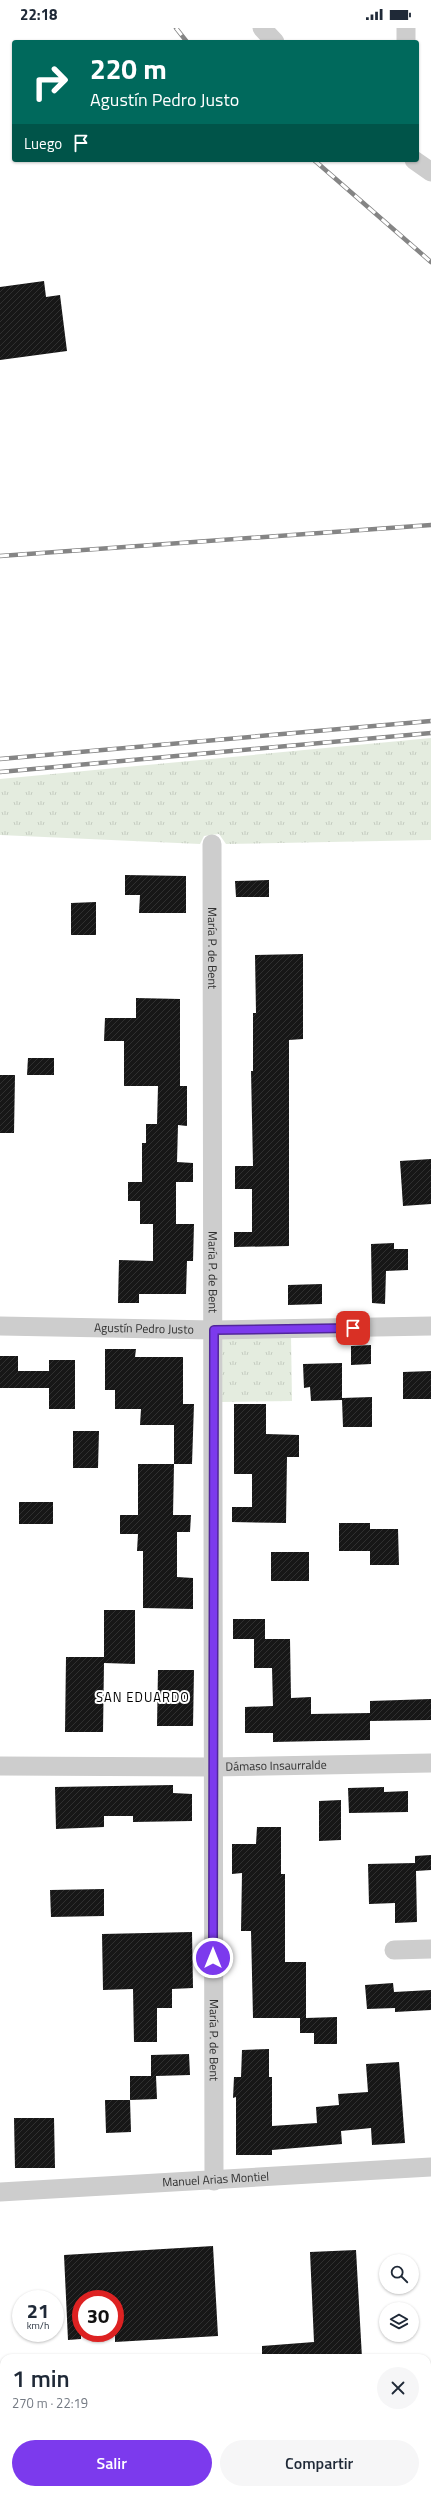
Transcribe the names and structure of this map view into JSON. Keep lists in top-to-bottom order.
{
  "streets": {
    "street": [
      "María P. de Bent",
      "Agustín Pedro Justo",
      "Dámaso Insaurralde",
      "Manuel Arias Montiel"
    ]
  },
  "crossings": [
    ["María P. de Bent", "Agustín Pedro Justo"],
    ["María P. de Bent", "Dámaso Insaurralde"],
    ["María P. de Bent", "Manuel Arias Montiel"]
  ],
  "districts": ["SAN EDUARDO"],
  "page": {
    "status": "22:18",
    "turn": ["220 m", "Agustín Pedro Justo"],
    "then": "Luego",
    "speed": "21 km/h",
    "limit": "30",
    "heading": ["1 min", "270 m · 22:19"],
    "buttons": ["Salir", "Compartir"]
  }
}
